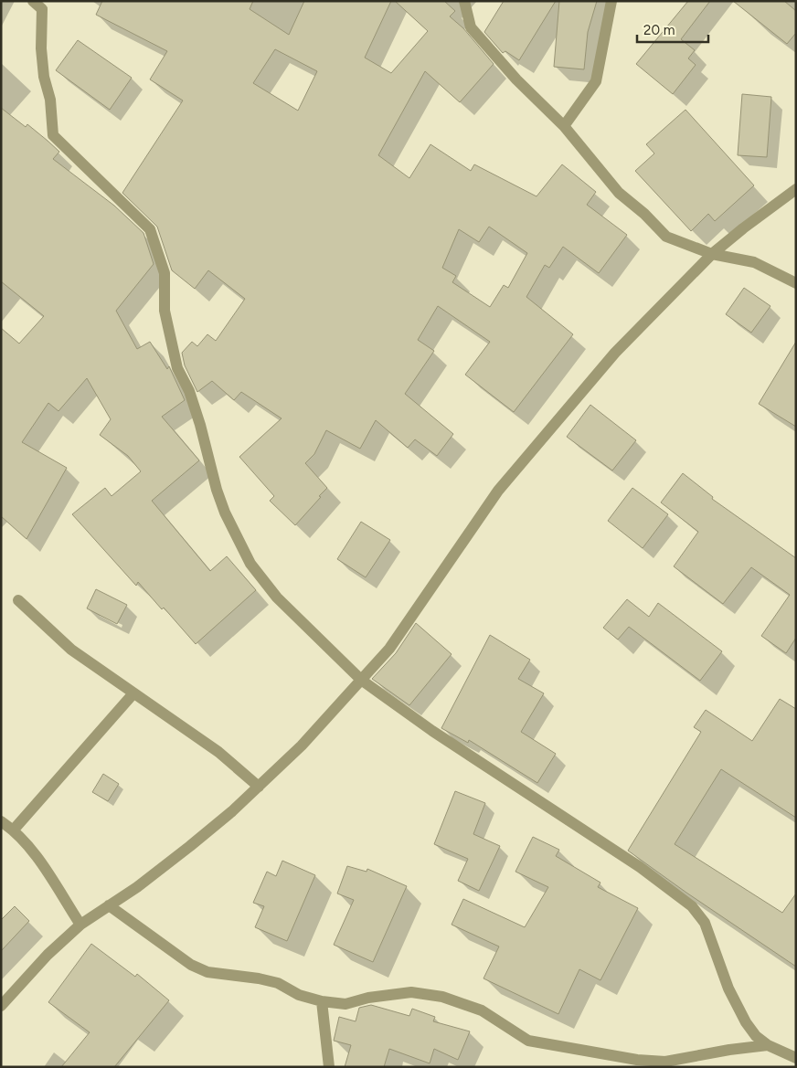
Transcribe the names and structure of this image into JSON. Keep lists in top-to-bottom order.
{
  "scale_bar": "20 m"
}
